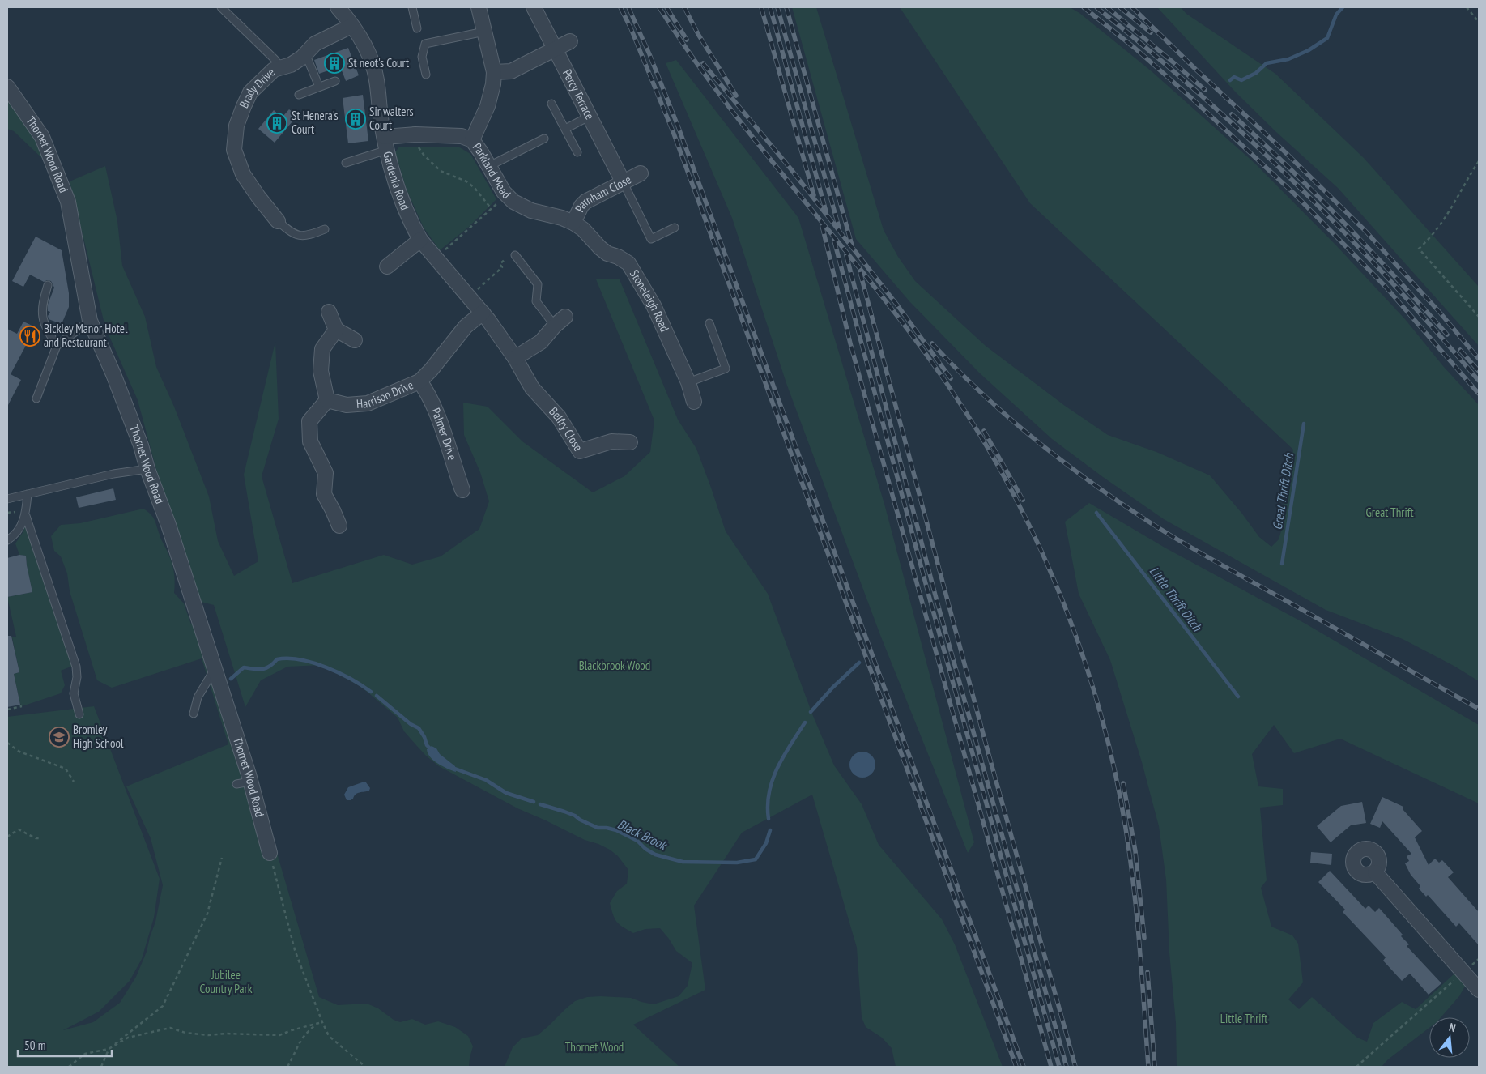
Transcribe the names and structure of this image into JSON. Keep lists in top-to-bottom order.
{
  "streets": {
    "street": [
      "Brady Drive",
      "Percy Terrace",
      "Thornet Wood Road",
      "Parkland Mead",
      "Gardenia Road",
      "Parnham Close",
      "Stoneleigh Road",
      "Harrison Drive",
      "Belfry Close",
      "Palmer Drive"
    ]
  },
  "crossings": [
    ["Brady Drive", "Gardenia Road"],
    ["Percy Terrace", "Parnham Close"],
    ["Parkland Mead", "Gardenia Road"],
    ["Parkland Mead", "Stoneleigh Road"],
    ["Gardenia Road", "Harrison Drive"],
    ["Gardenia Road", "Belfry Close"],
    ["Parnham Close", "Stoneleigh Road"],
    ["Harrison Drive", "Palmer Drive"]
  ],
  "water": ["Great Thrift Ditch", "Little Thrift Ditch", "Black Brook"],
  "parks": [
    "Great Thrift",
    "Blackbrook Wood",
    "Jubilee Country Park",
    "Little Thrift",
    "Thornet Wood"
  ],
  "places": {
    "building": ["St neot's Court", "Sir walters Court", "St Henera's Court"],
    "restaurant": ["Bickley Manor Hotel and Restaurant"],
    "school or university": ["Bromley High School"]
  },
  "scale_bar": "50 m",
  "north": "top"
}
